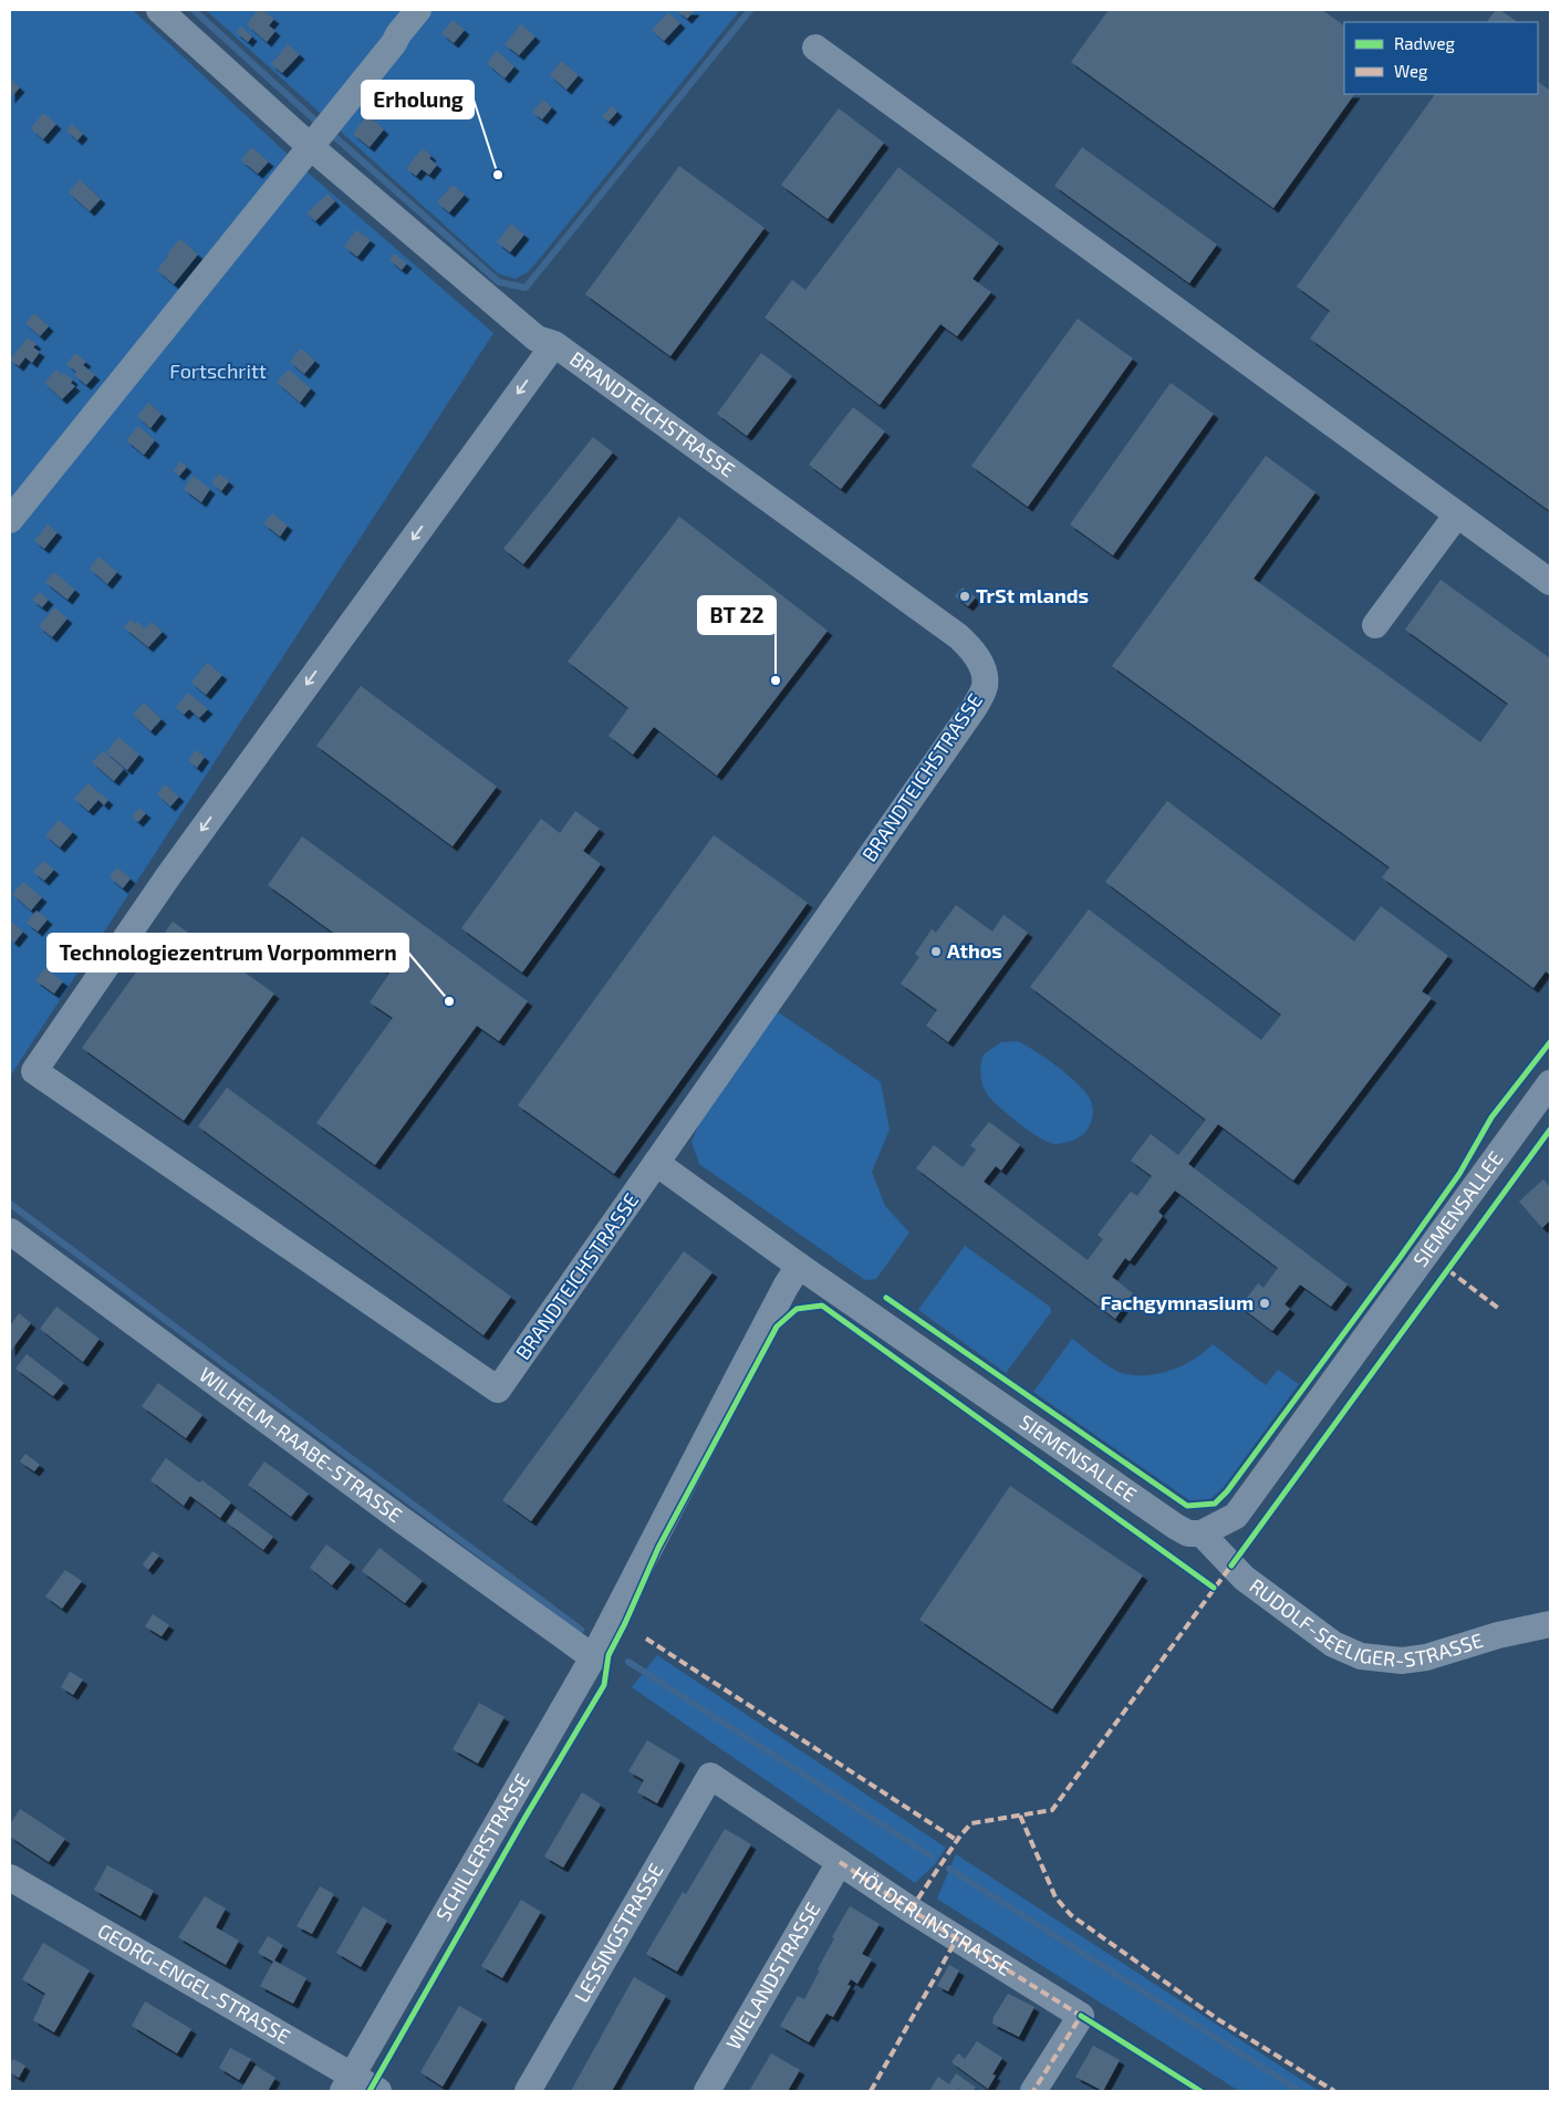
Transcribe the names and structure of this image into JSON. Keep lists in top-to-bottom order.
{
  "streets": {
    "street": [
      "BRANDTEICHSTRASSE",
      "SIEMENSALLEE",
      "WILHELM-RAABE-STRASSE",
      "RUDOLF-SEELIGER-STRASSE",
      "SCHILLERSTRASSE",
      "HÖLDERLINSTRASSE",
      "LESSINGSTRASSE",
      "WIELANDSTRASSE",
      "GEORG-ENGEL-STRASSE"
    ]
  },
  "crossings": [
    ["SIEMENSALLEE", "RUDOLF-SEELIGER-STRASSE"],
    ["SIEMENSALLEE", "SCHILLERSTRASSE"],
    ["WILHELM-RAABE-STRASSE", "SCHILLERSTRASSE"],
    ["SCHILLERSTRASSE", "GEORG-ENGEL-STRASSE"],
    ["HÖLDERLINSTRASSE", "LESSINGSTRASSE"],
    ["HÖLDERLINSTRASSE", "WIELANDSTRASSE"]
  ],
  "parks": ["Fortschritt"],
  "places": [
    "Erholung",
    "TrSt mlands",
    "BT 22",
    "Athos",
    "Technologiezentrum Vorpommern",
    "Fachgymnasium"
  ],
  "legend": ["Radweg", "Weg"]
}
